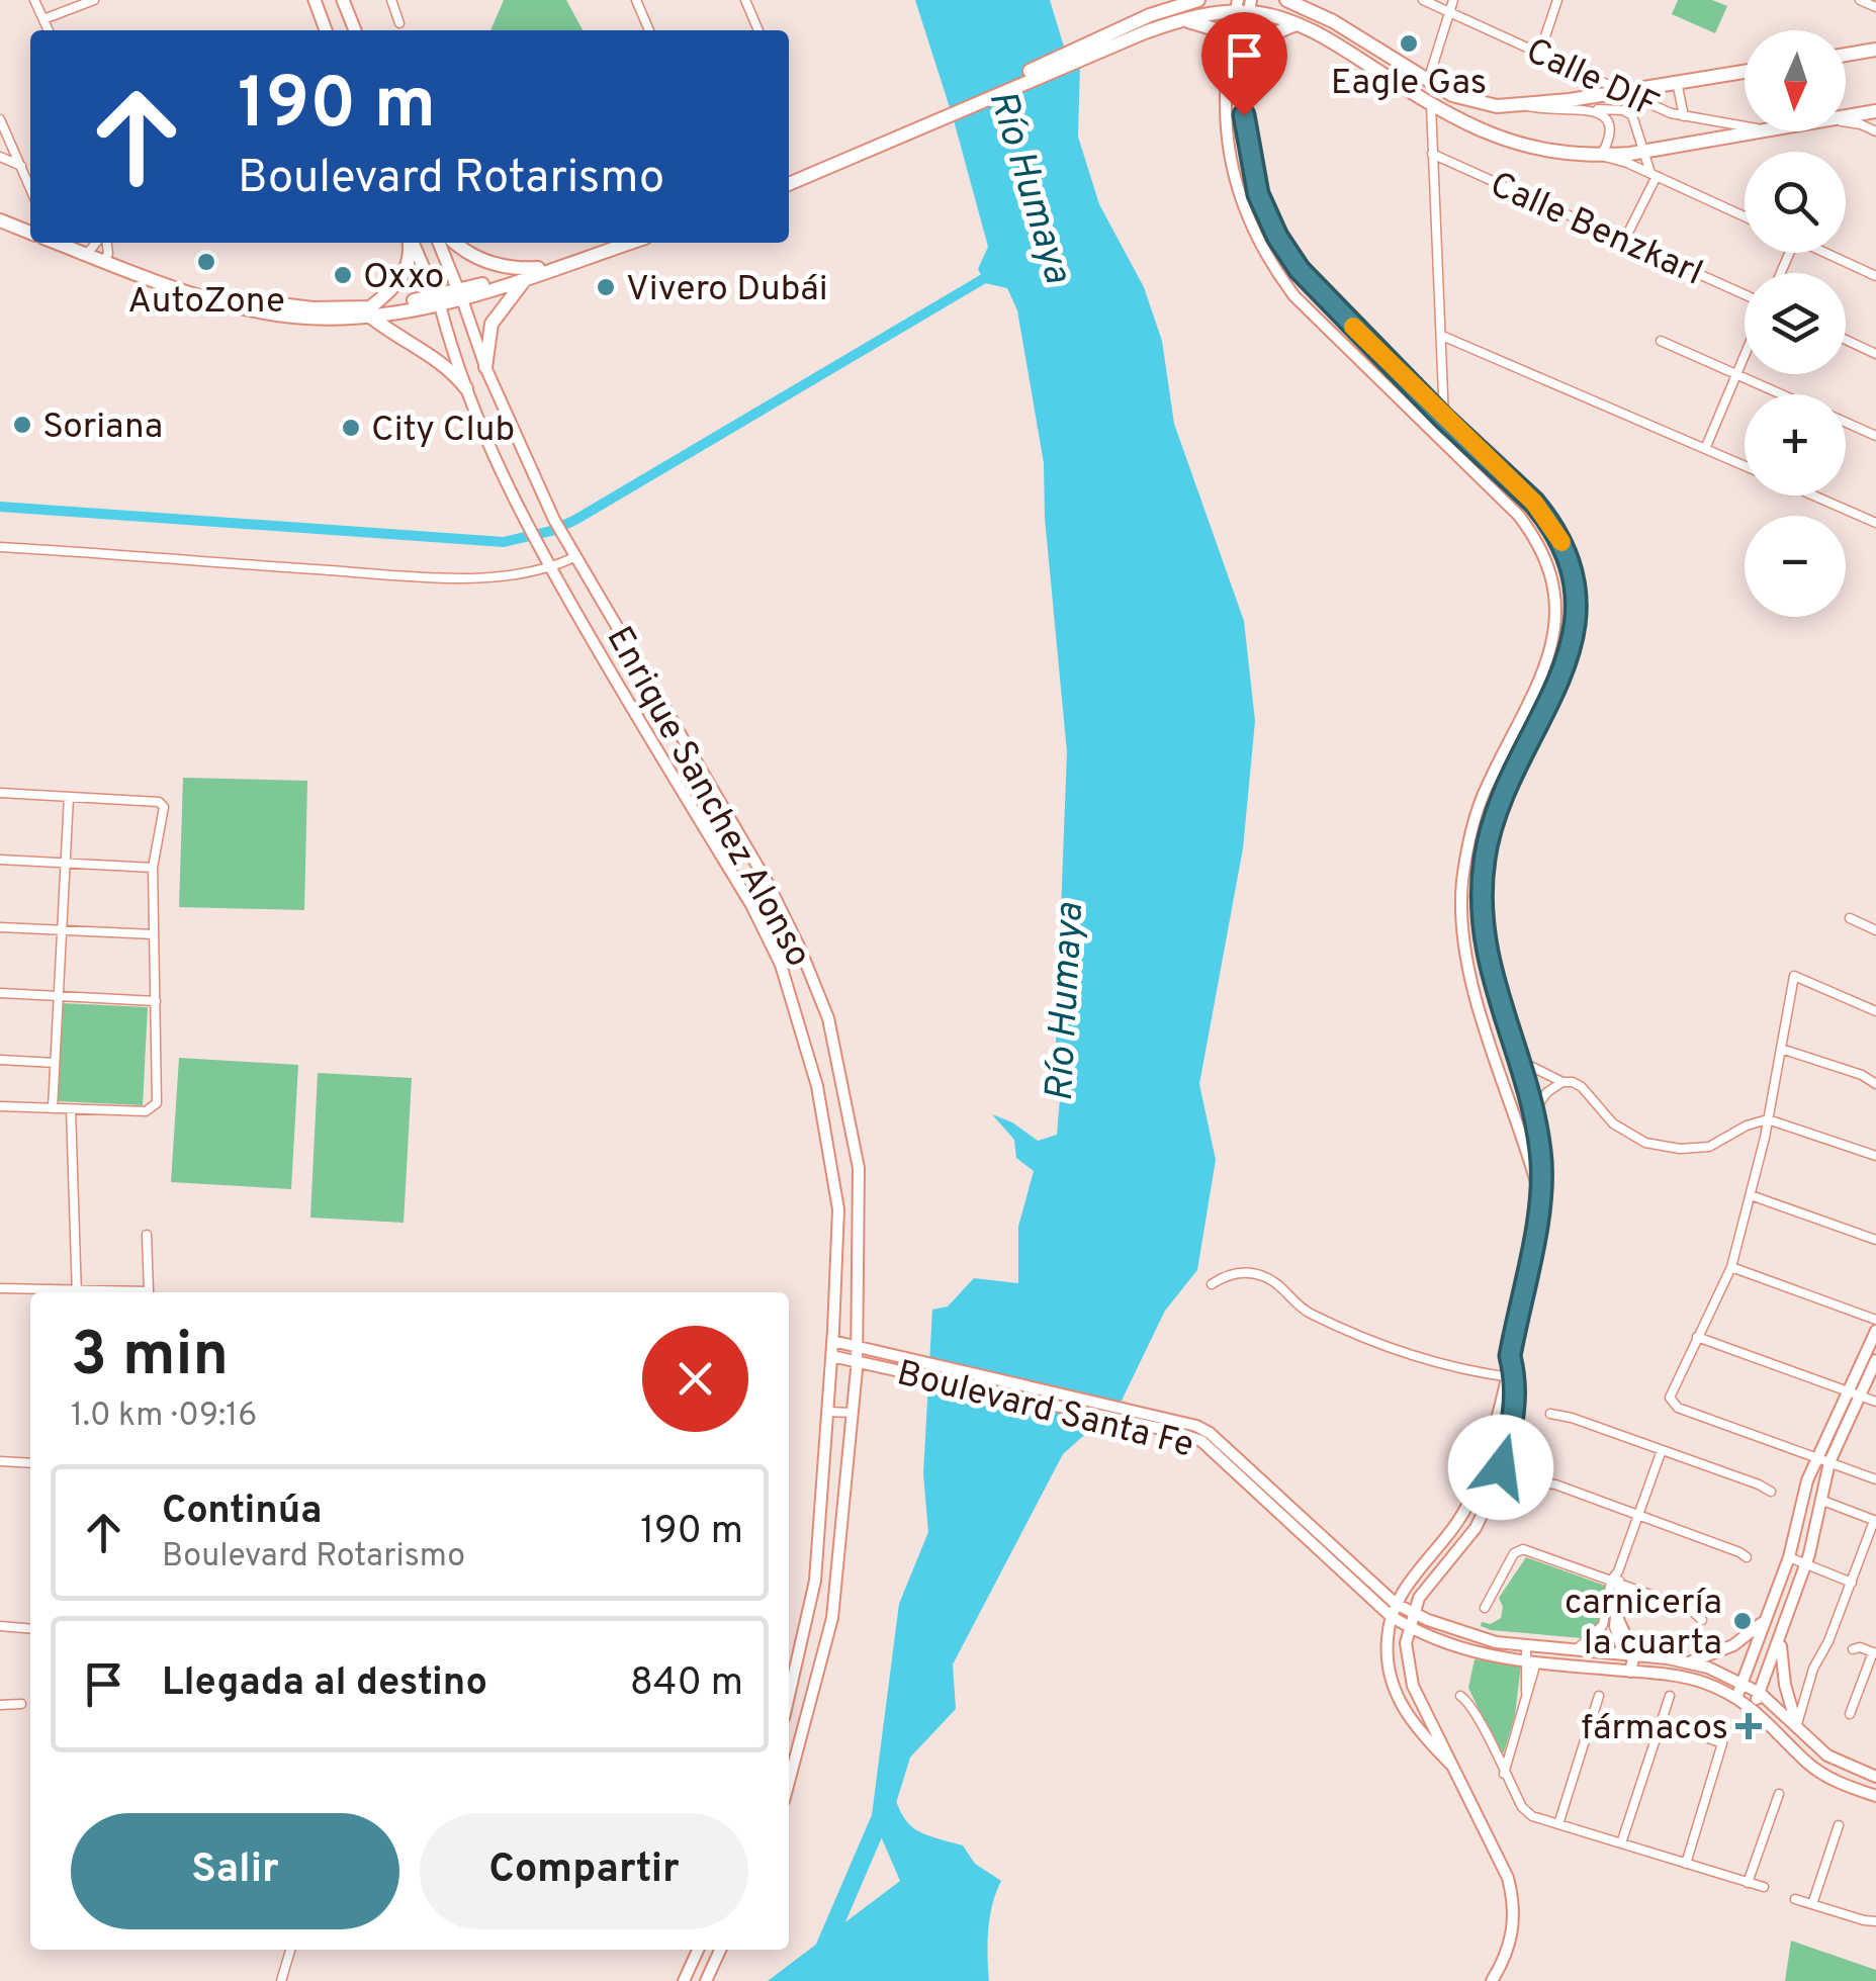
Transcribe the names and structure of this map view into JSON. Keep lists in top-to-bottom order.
{
  "streets": {
    "street": [
      "Calle DIF",
      "Calle Benzkarl",
      "Enrique Sanchez Alonso",
      "Boulevard Santa Fe"
    ]
  },
  "crossings": [
    ["Enrique Sanchez Alonso", "Boulevard Santa Fe"]
  ],
  "water": ["Río Humaya"],
  "places": {
    "other": [
      "Eagle Gas",
      "AutoZone",
      "Oxxo",
      "Vivero Dubái",
      "Soriana",
      "City Club",
      "carnicería la cuarta"
    ],
    "health": ["fármacos"]
  },
  "north": "bottom",
  "page": {
    "map_buttons": ["+", "−"],
    "turn": ["190 m", "Boulevard Rotarismo"],
    "heading": ["3 min", "1.0 km · 09:16"],
    "list": [
      {
        "name": "Continúa",
        "note": "Boulevard Rotarismo",
        "value": "190 m"
      },
      {
        "name": "Llegada al destino",
        "value": "840 m"
      }
    ],
    "buttons": ["Salir", "Compartir"]
  }
}
